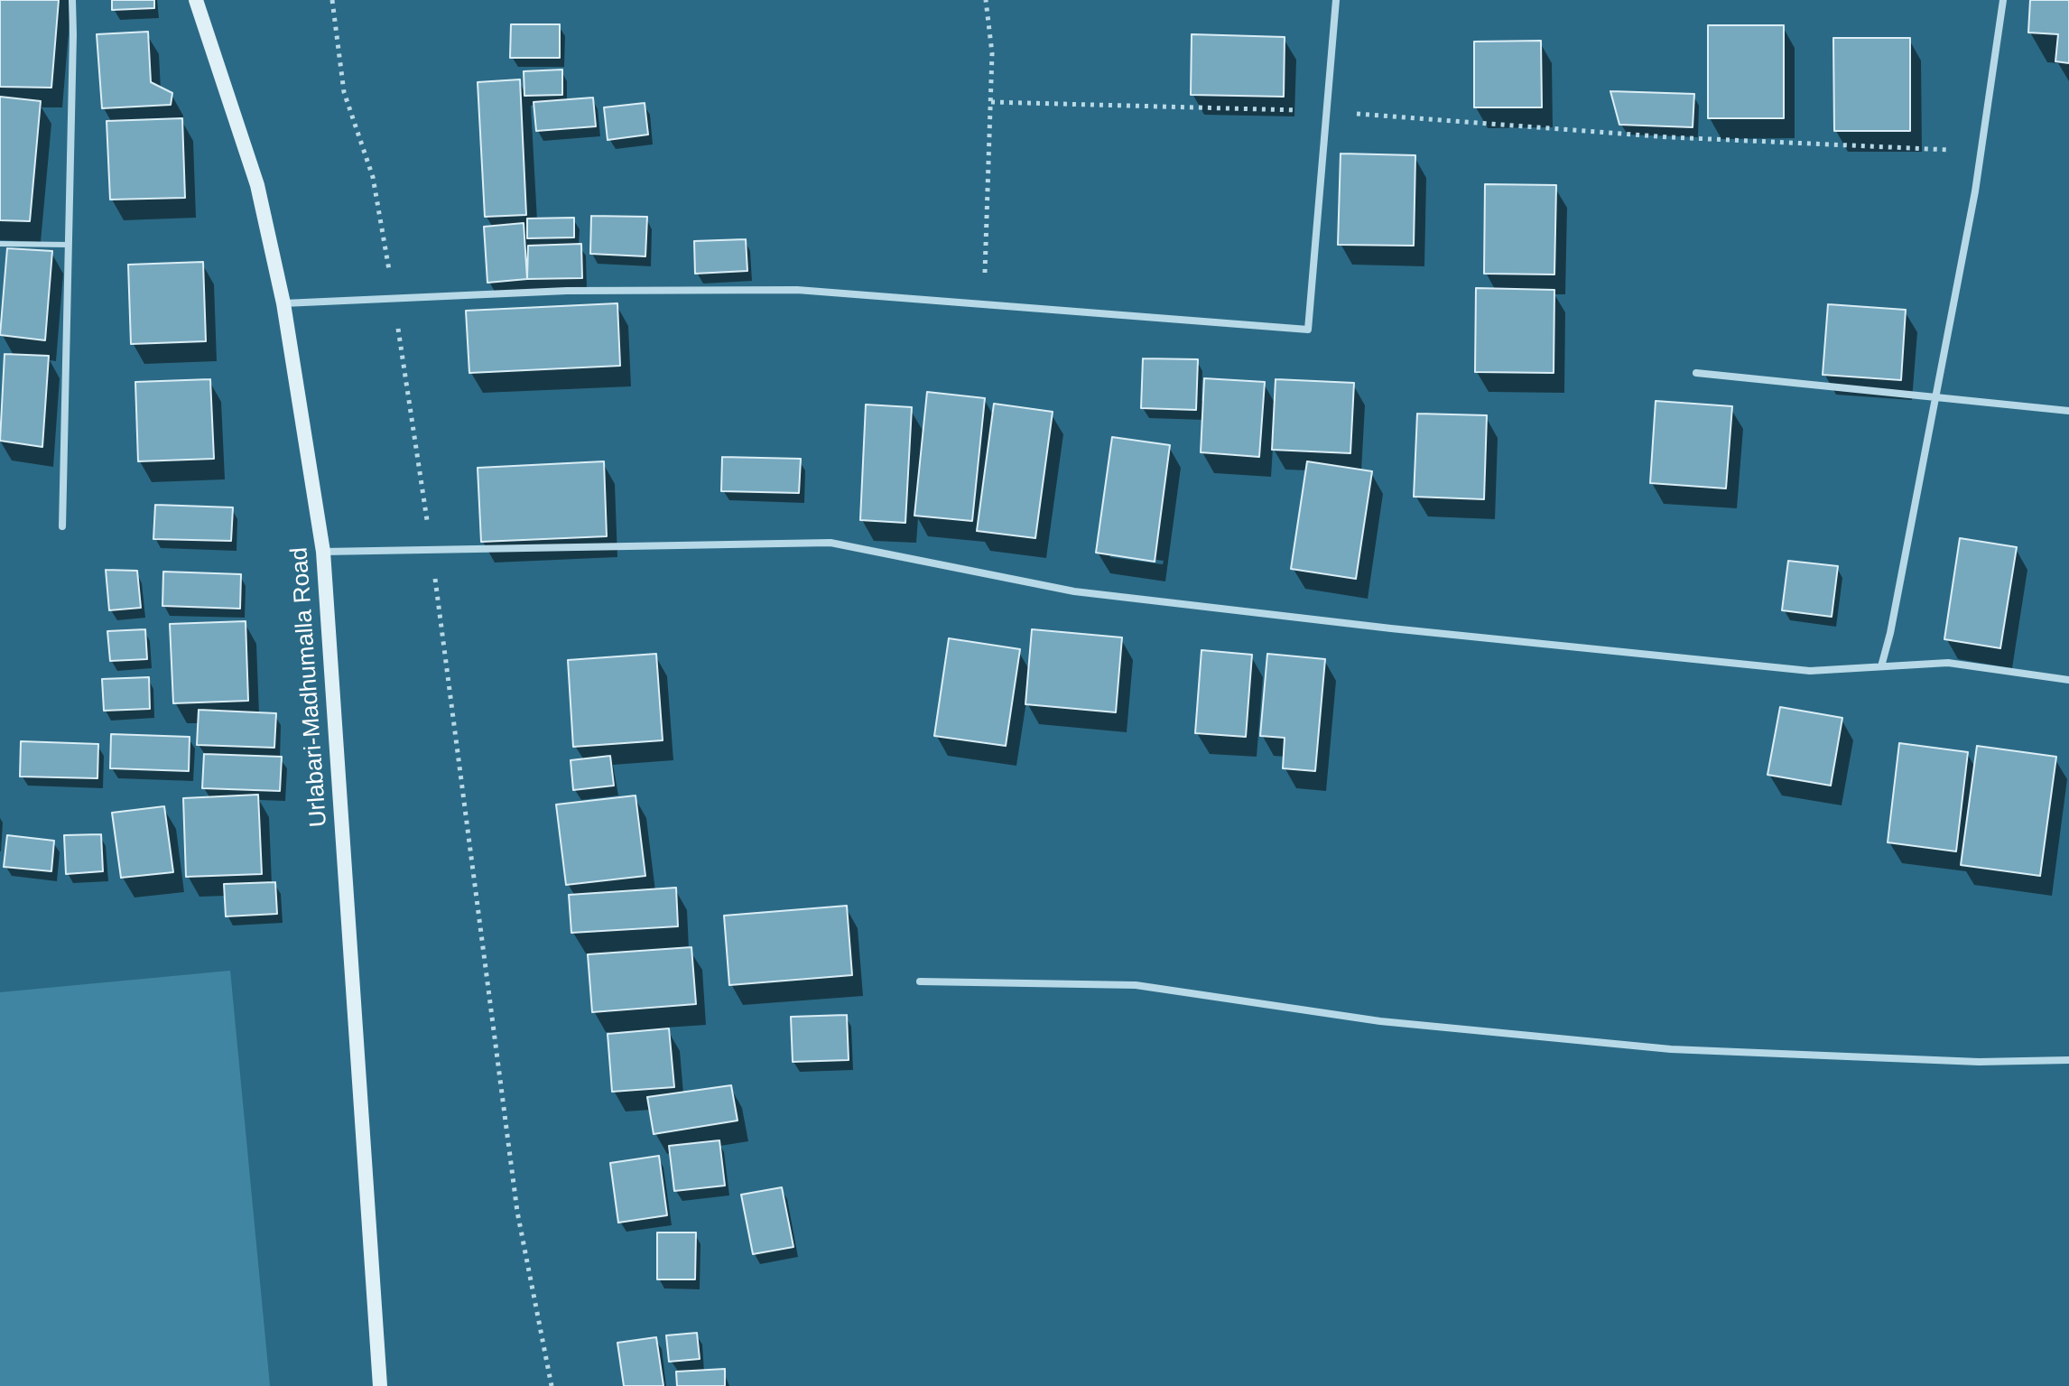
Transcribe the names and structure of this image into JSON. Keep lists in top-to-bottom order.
{
  "streets": {
    "main road": ["Urlabari-Madhumalla Road"]
  }
}
